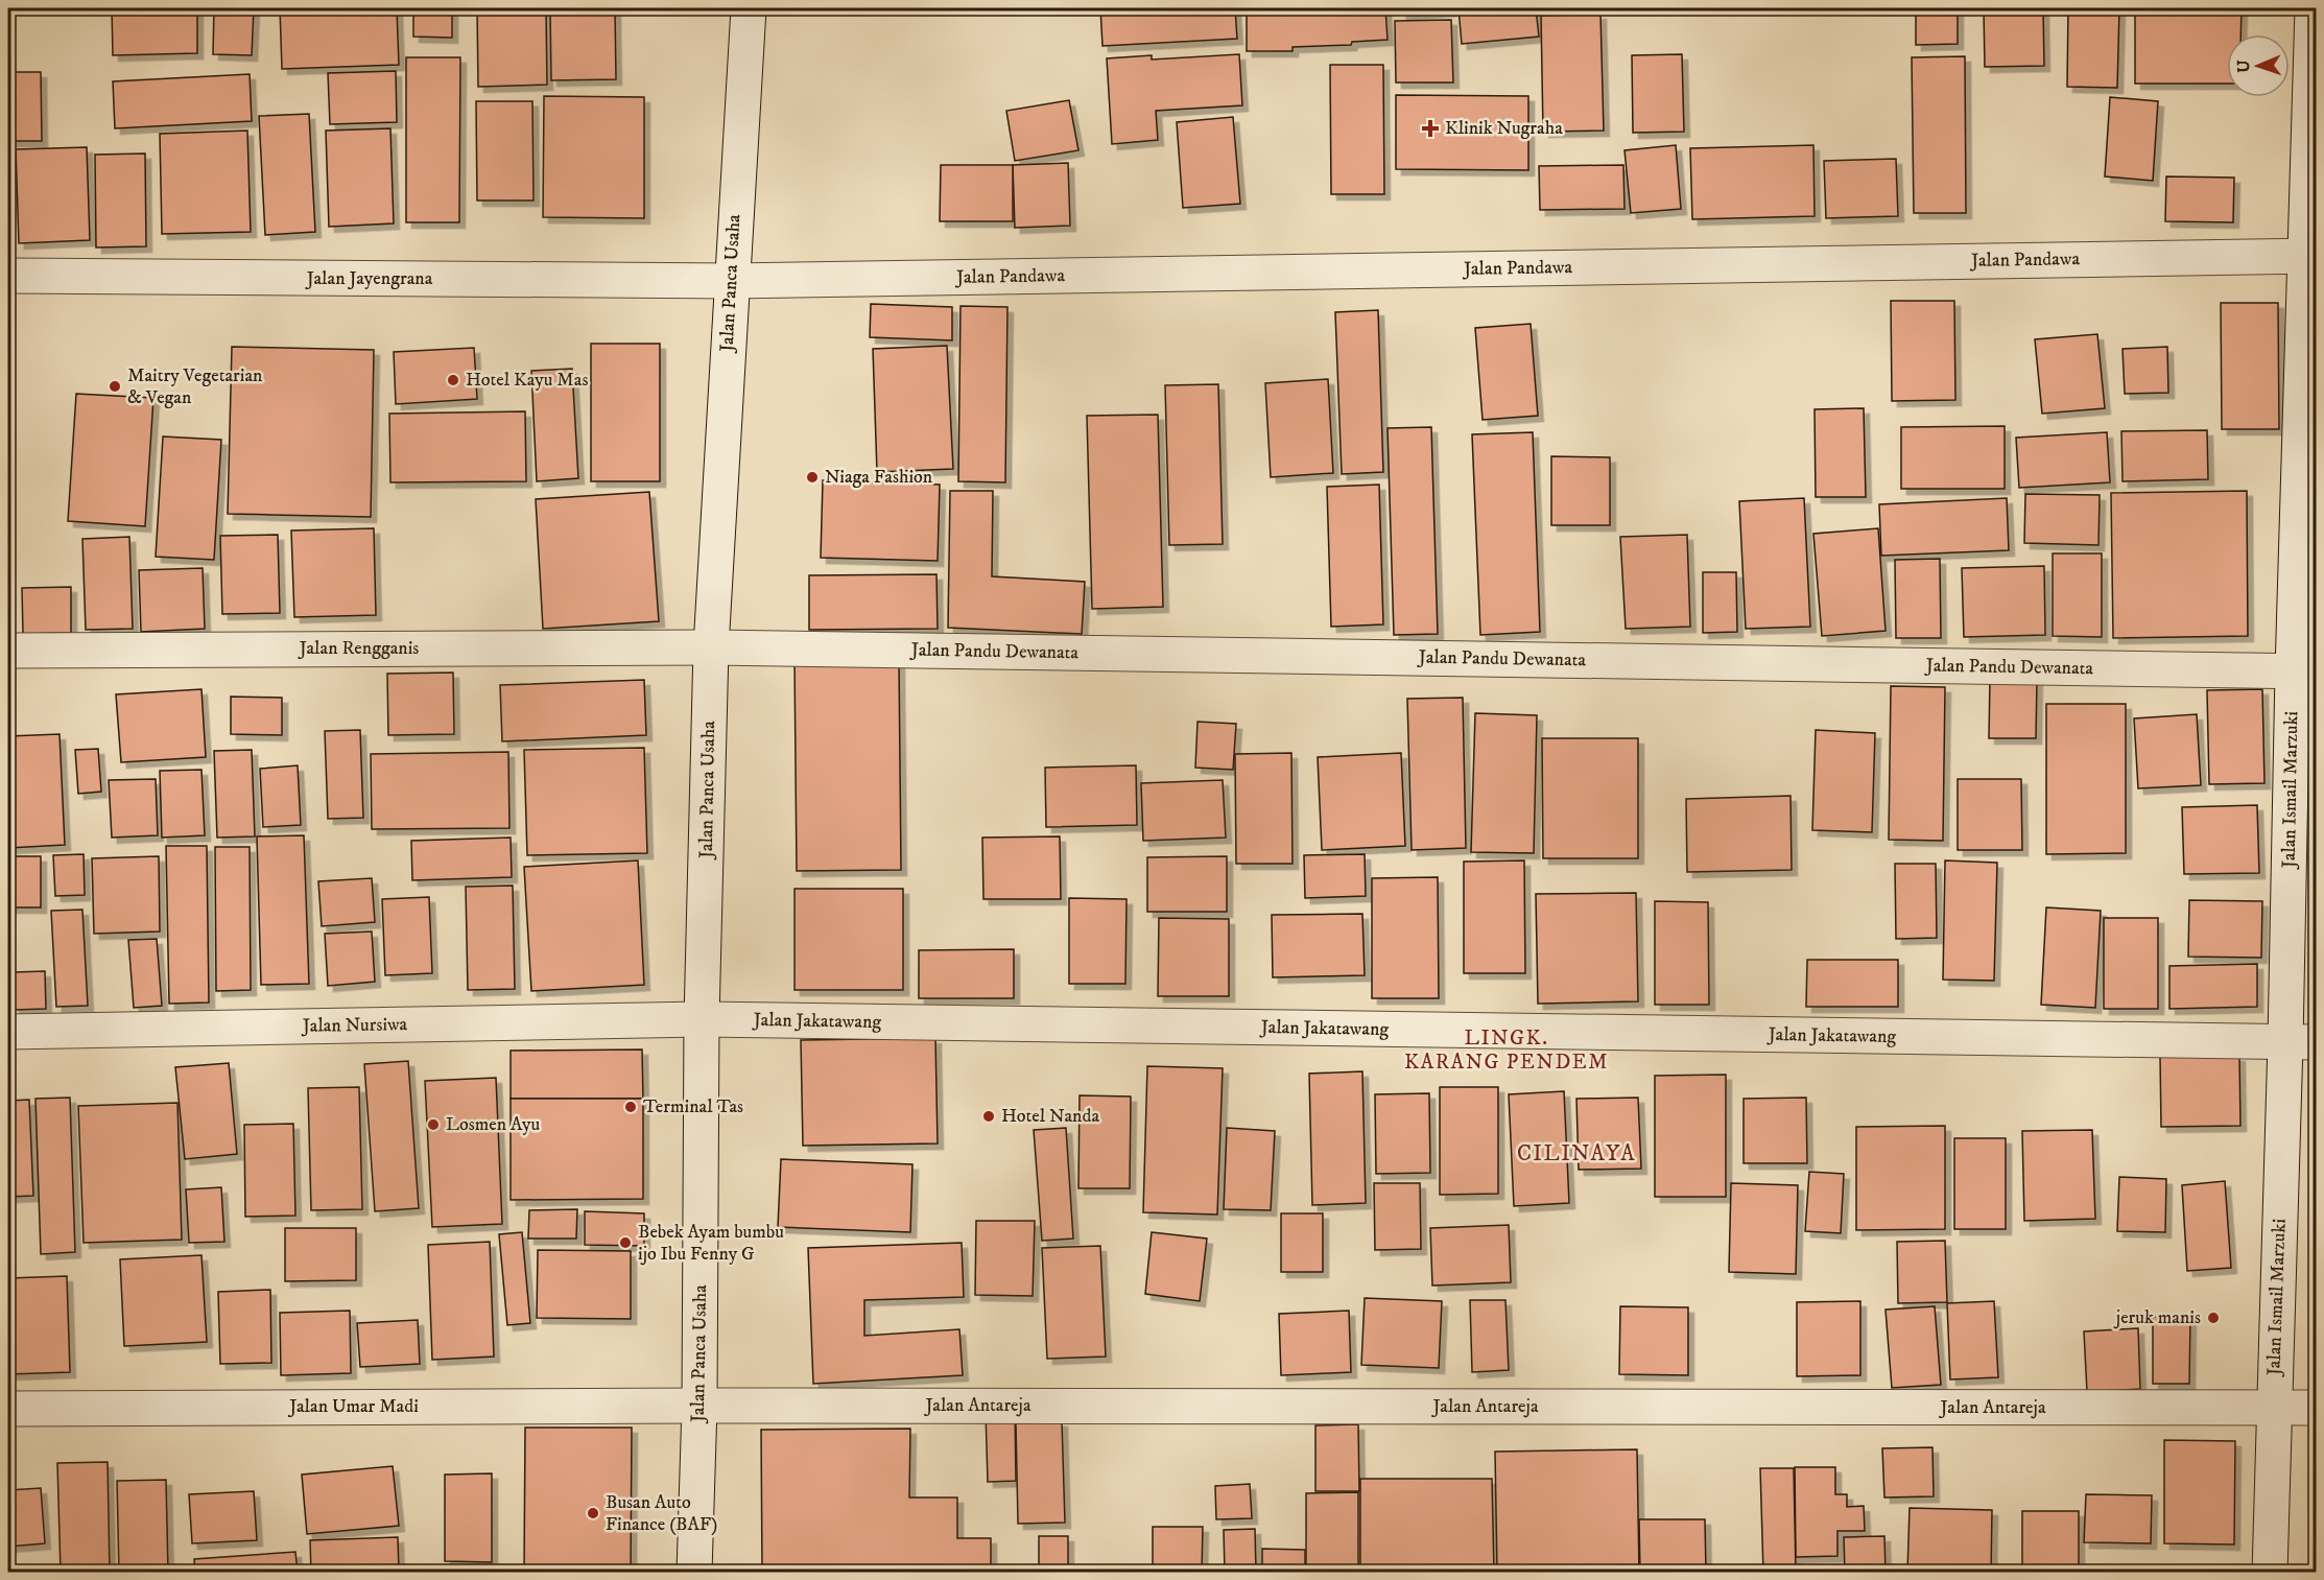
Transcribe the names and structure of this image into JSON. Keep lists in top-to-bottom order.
{
  "streets": {
    "street": [
      "Jalan Pandawa",
      "Jalan Jayengrana",
      "Jalan Panca Usaha",
      "Jalan Rengganis",
      "Jalan Pandu Dewanata",
      "Jalan Ismail Marzuki",
      "Jalan Jakatawang",
      "Jalan Nursiwa",
      "Jalan Antareja",
      "Jalan Umar Madi"
    ]
  },
  "crossings": [
    ["Jalan Pandawa", "Jalan Jayengrana"],
    ["Jalan Pandawa", "Jalan Panca Usaha"],
    ["Jalan Pandawa", "Jalan Ismail Marzuki"],
    ["Jalan Jayengrana", "Jalan Panca Usaha"],
    ["Jalan Panca Usaha", "Jalan Rengganis"],
    ["Jalan Panca Usaha", "Jalan Pandu Dewanata"],
    ["Jalan Panca Usaha", "Jalan Jakatawang"],
    ["Jalan Panca Usaha", "Jalan Nursiwa"],
    ["Jalan Panca Usaha", "Jalan Antareja"],
    ["Jalan Panca Usaha", "Jalan Umar Madi"],
    ["Jalan Rengganis", "Jalan Pandu Dewanata"],
    ["Jalan Pandu Dewanata", "Jalan Ismail Marzuki"],
    ["Jalan Ismail Marzuki", "Jalan Jakatawang"],
    ["Jalan Ismail Marzuki", "Jalan Antareja"],
    ["Jalan Jakatawang", "Jalan Nursiwa"],
    ["Jalan Antareja", "Jalan Umar Madi"]
  ],
  "districts": ["LINGK. KARANG PENDEM", "CILINAYA"],
  "places": {
    "health": ["Klinik Nugraha"],
    "other": [
      "Hotel Kayu Mas",
      "Maitry Vegetarian & Vegan",
      "Niaga Fashion",
      "Terminal Tas",
      "Hotel Nanda",
      "Losmen Ayu",
      "Bebek Ayam bumbu ijo Ibu Fenny G",
      "jeruk manis",
      "Busan Auto Finance (BAF)"
    ]
  },
  "north": "left"
}
